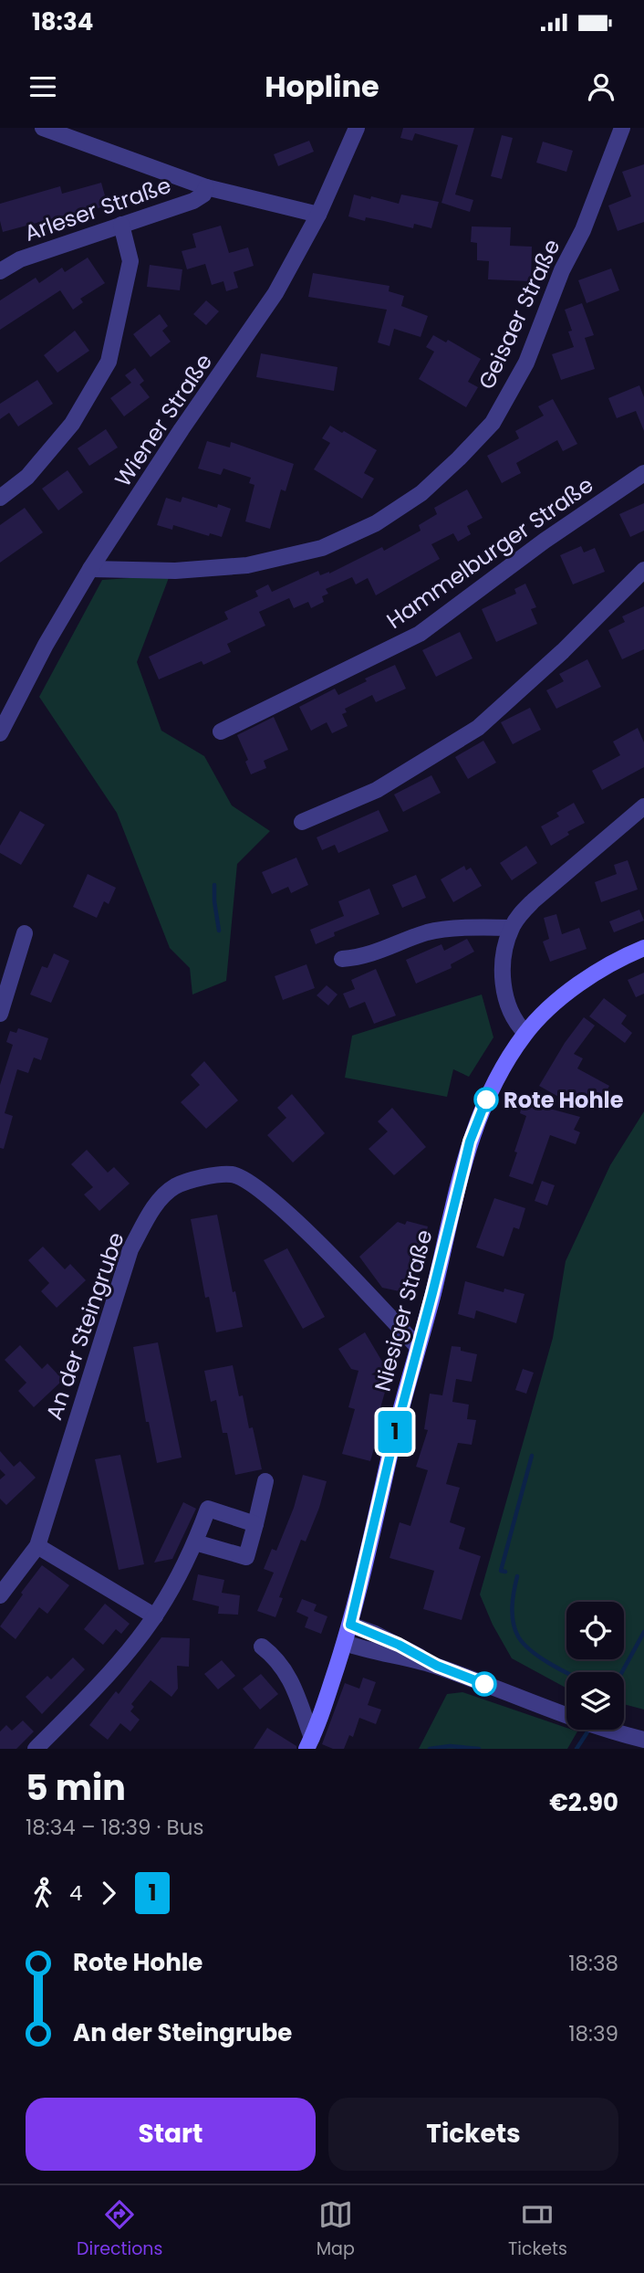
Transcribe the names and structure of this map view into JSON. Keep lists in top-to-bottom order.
{
  "streets": {
    "main road": ["Niesiger Straße"],
    "street": [
      "Arleser Straße",
      "Geisaer Straße",
      "Wiener Straße",
      "Hammelburger Straße",
      "An der Steingrube"
    ]
  },
  "crossings": [
    ["Arleser Straße", "Wiener Straße"],
    ["Geisaer Straße", "Wiener Straße"],
    ["Niesiger Straße", "An der Steingrube"]
  ],
  "places": ["Rote Hohle"],
  "lines": ["bus line 1"],
  "page": {
    "status": "18:34",
    "header": "Hopline",
    "on_map": "1",
    "heading": ["5 min", "18:34 – 18:39 · Bus", "€2.90"],
    "legs": ["4", "1"],
    "list": [
      {
        "name": "Rote Hohle",
        "value": "18:38"
      },
      {
        "name": "An der Steingrube",
        "value": "18:39"
      }
    ],
    "buttons": ["Start", "Tickets"],
    "tabs": ["Directions", "Map", "Tickets"]
  }
}
